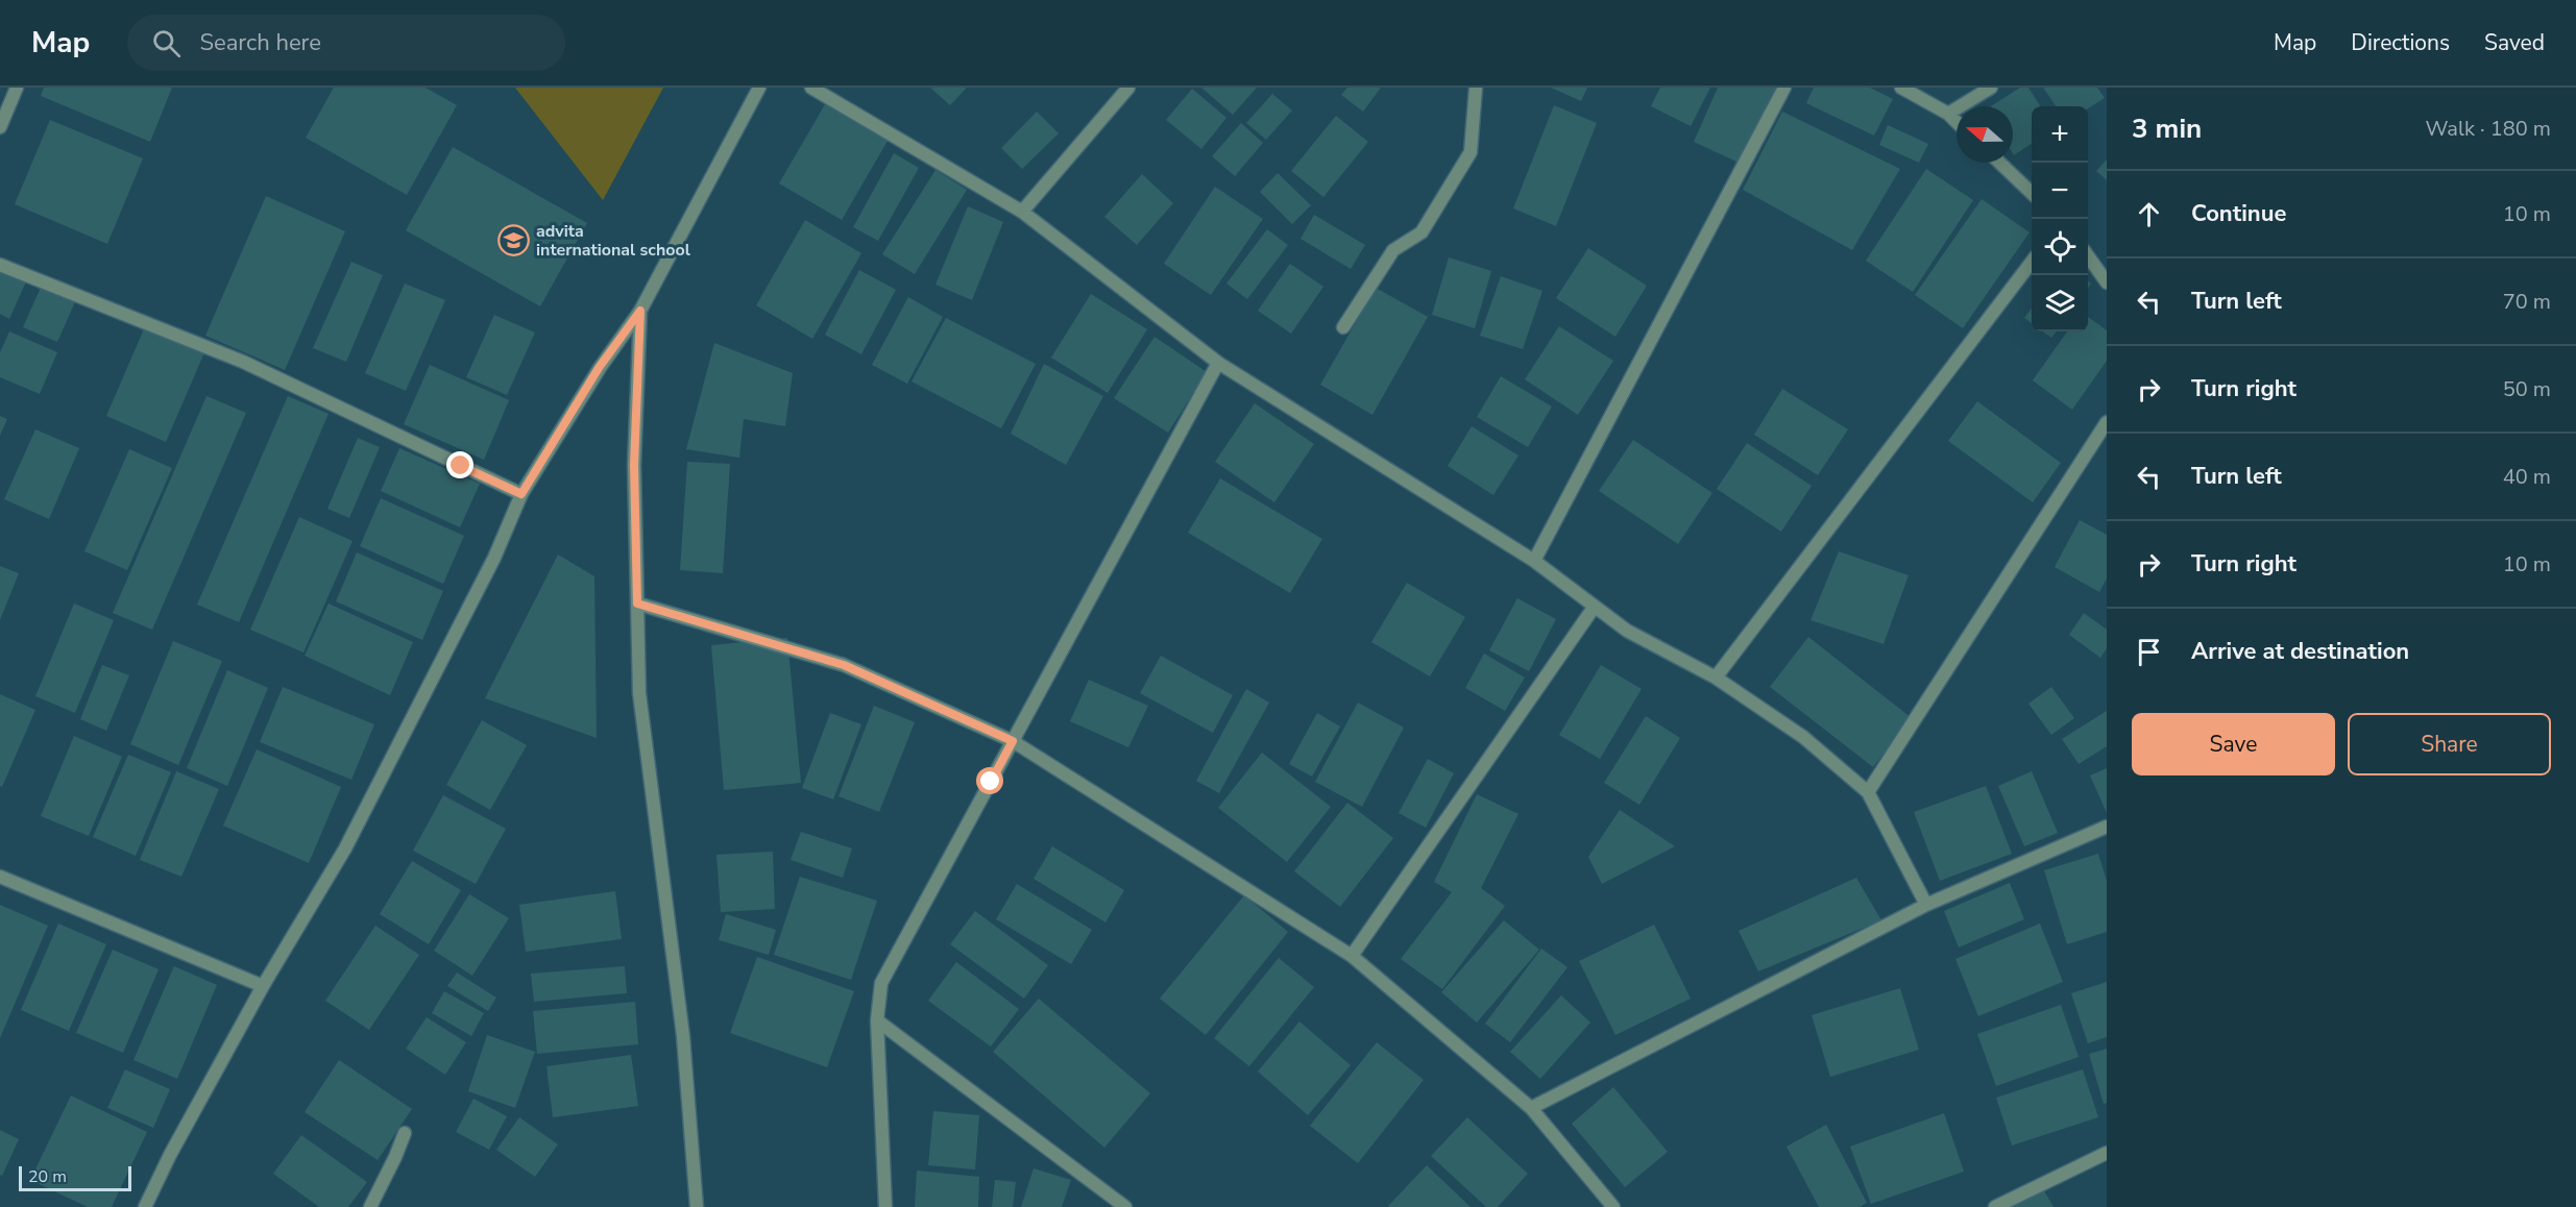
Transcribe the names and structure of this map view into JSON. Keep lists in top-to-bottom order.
{
  "places": {
    "school or university": ["advita international school"]
  },
  "scale_bar": "20 m",
  "north": "left",
  "page": {
    "header": "Map",
    "search": "Search here",
    "nav": ["Map", "Directions", "Saved"],
    "heading": ["3 min", "Walk · 180 m"],
    "map_buttons": ["+", "−"],
    "list": [
      ["Continue", "10 m"],
      ["Turn left", "70 m"],
      ["Turn right", "50 m"],
      ["Turn left", "40 m"],
      ["Turn right", "10 m"],
      "Arrive at destination"
    ],
    "buttons": ["Save", "Share"],
    "scale": "20 m"
  }
}
